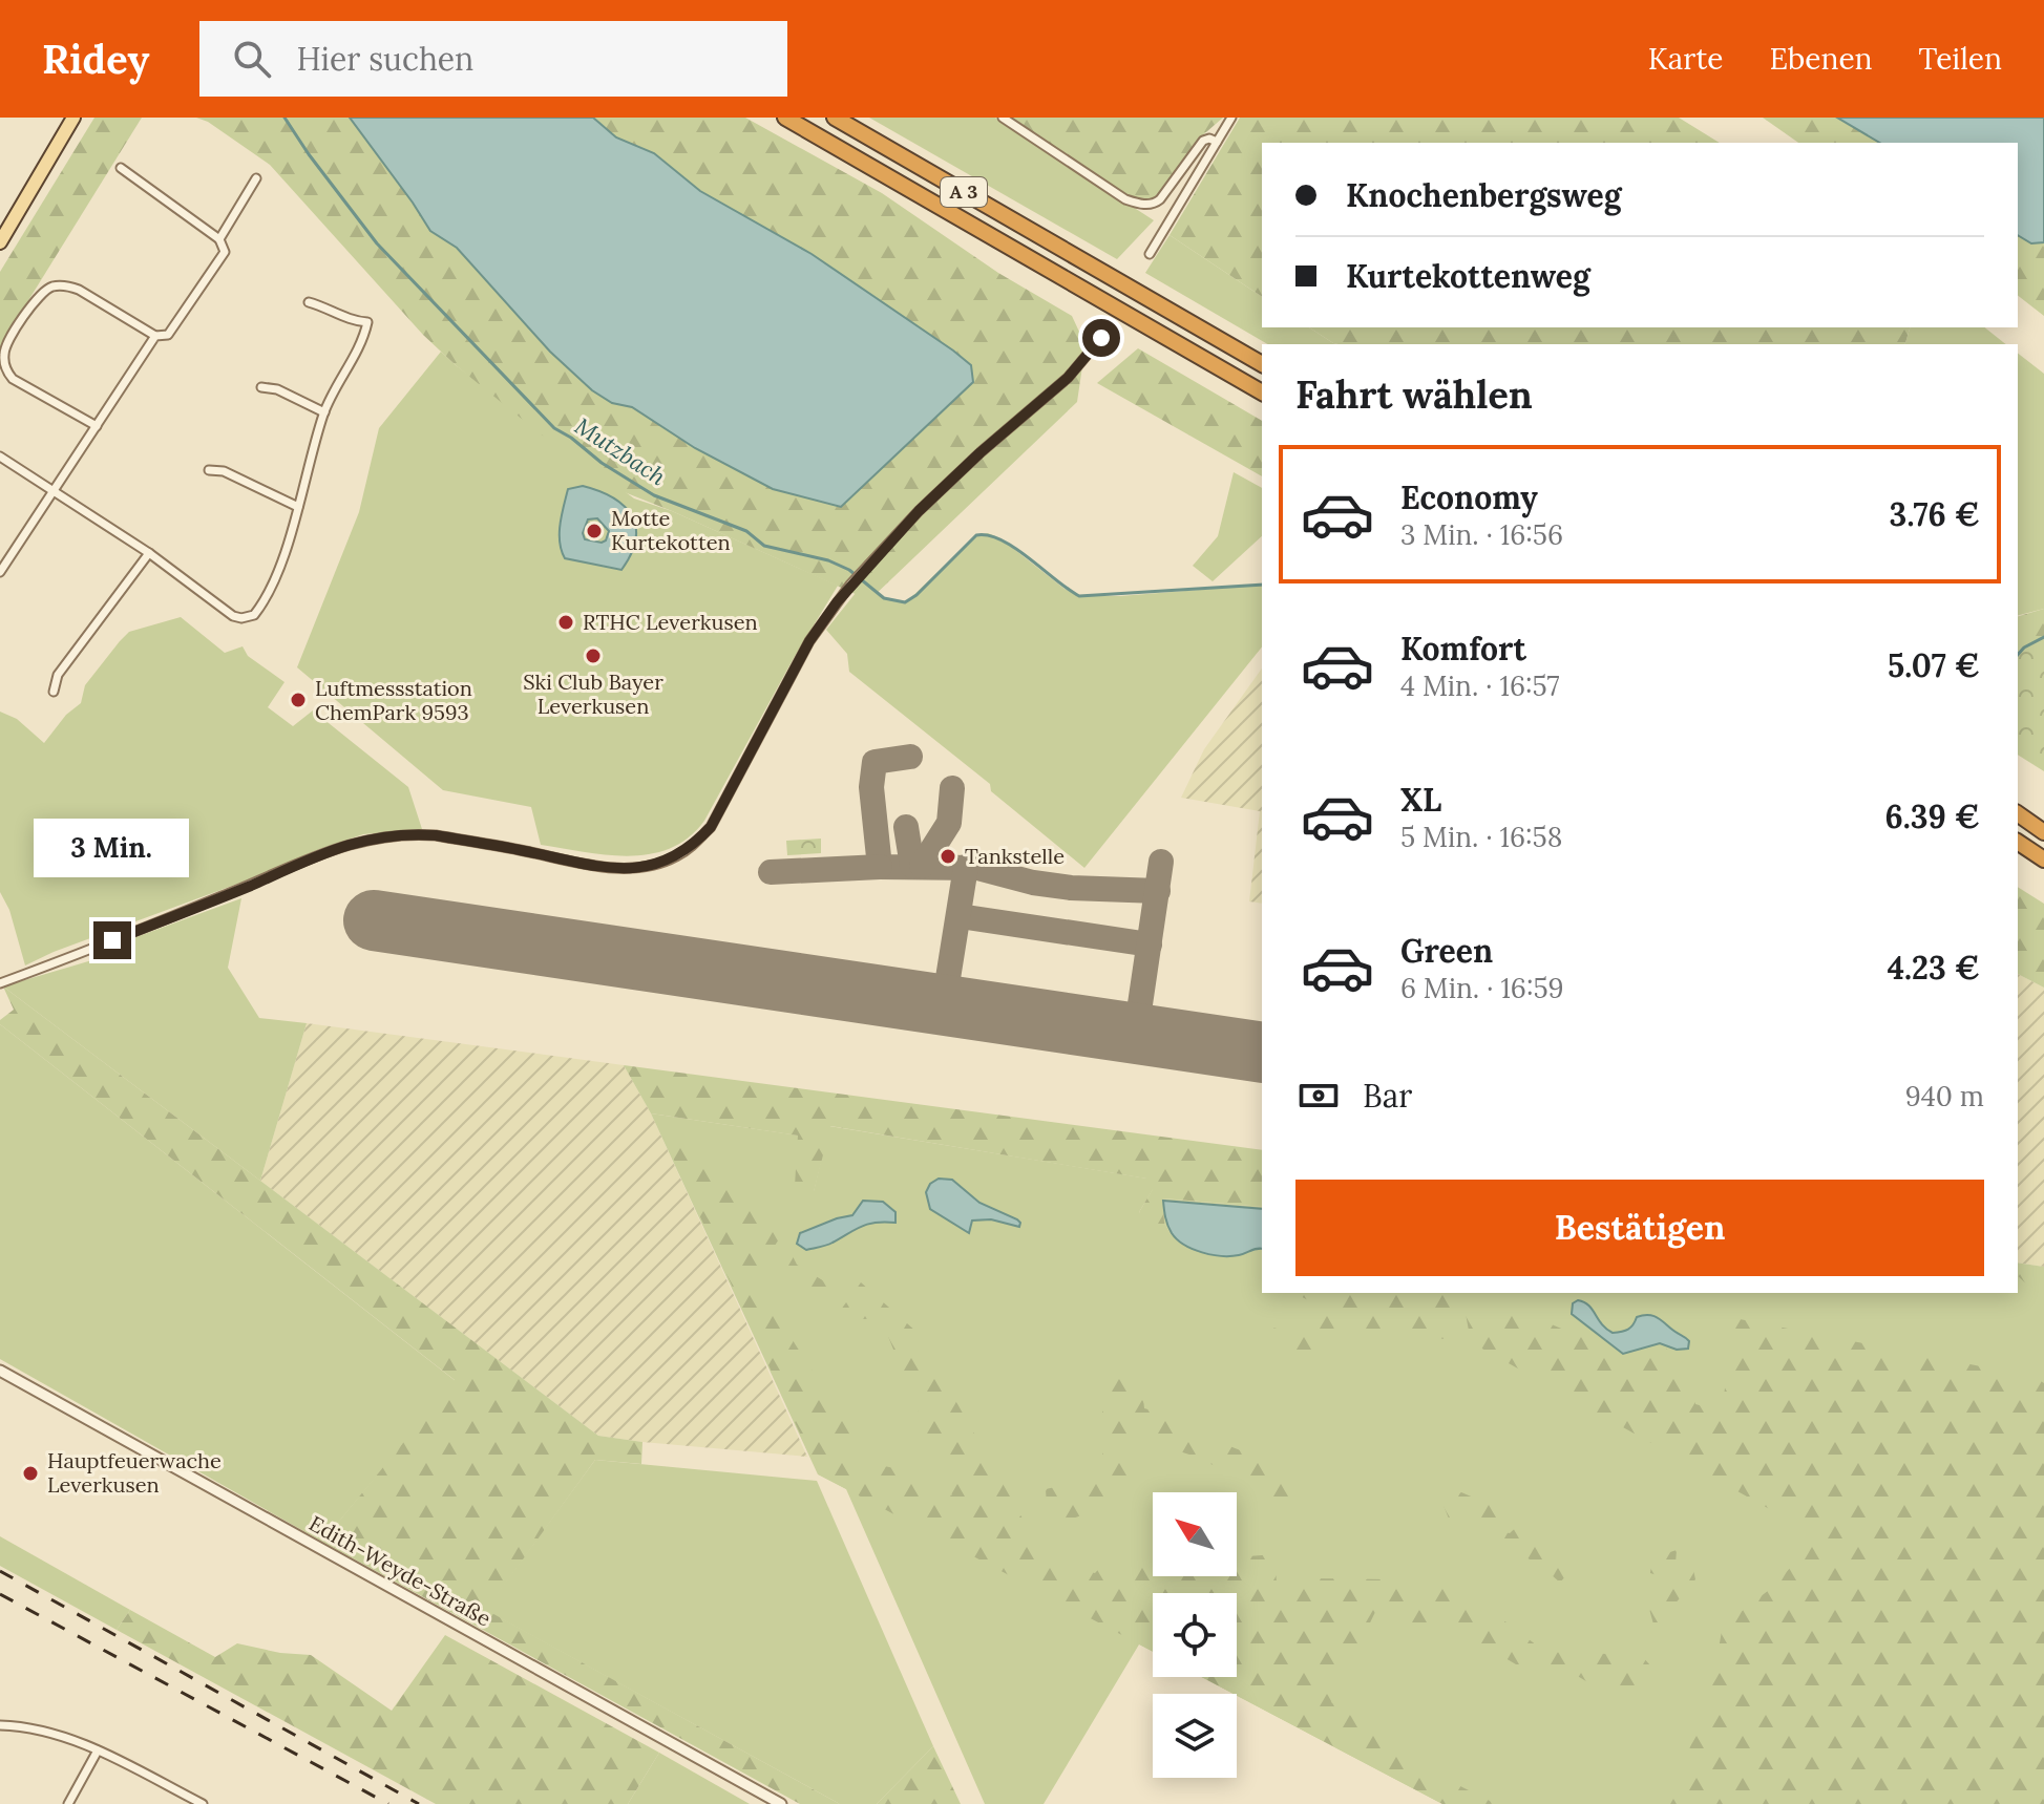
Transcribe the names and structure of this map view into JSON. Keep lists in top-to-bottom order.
{
  "streets": {
    "highway": ["A 3"],
    "street": ["Edith-Weyde-Straße"]
  },
  "water": ["Mutzbach"],
  "places": [
    "Motte Kurtekotten",
    "RTHC Leverkusen",
    "Ski Club Bayer Leverkusen",
    "Luftmessstation ChemPark 9593",
    "Tankstelle",
    "Hauptfeuerwache Leverkusen"
  ],
  "north": "top left",
  "page": {
    "header": "Ridey",
    "search": "Hier suchen",
    "nav": ["Karte", "Ebenen", "Teilen"],
    "banner": ["Knochenbergsweg", "Kurtekottenweg"],
    "heading": "Fahrt wählen",
    "list": [
      {
        "name": "Economy",
        "note": "3 Min. · 16:56",
        "value": "3.76 €"
      },
      {
        "name": "Komfort",
        "note": "4 Min. · 16:57",
        "value": "5.07 €"
      },
      {
        "name": "XL",
        "note": "5 Min. · 16:58",
        "value": "6.39 €"
      },
      {
        "name": "Green",
        "note": "6 Min. · 16:59",
        "value": "4.23 €"
      }
    ],
    "bubble": "3 Min.",
    "pay": ["Bar", "940 m"],
    "buttons": "Bestätigen"
  }
}
